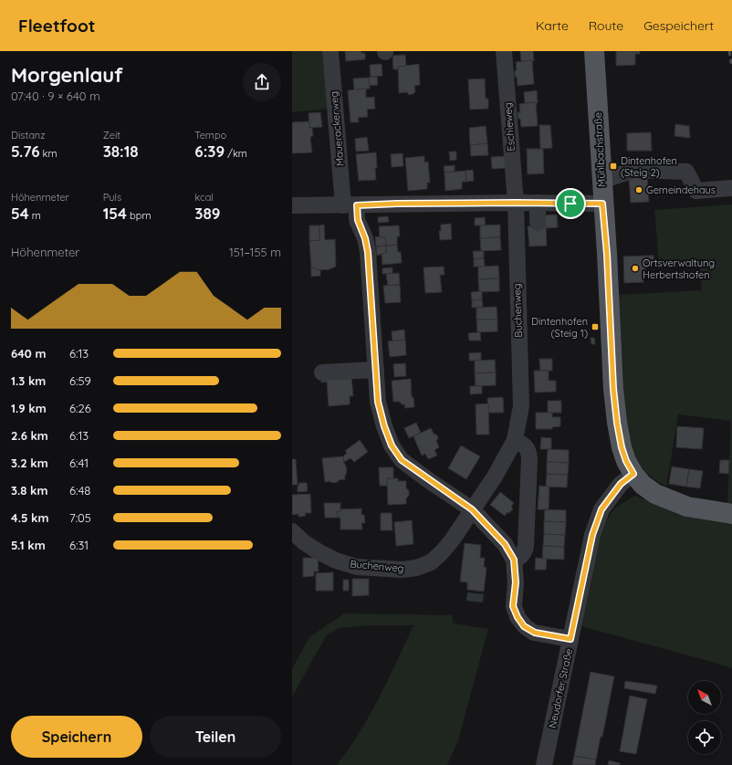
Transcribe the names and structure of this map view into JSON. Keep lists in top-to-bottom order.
{
  "streets": {
    "main road": ["Mühlbachstraße"],
    "street": [
      "Eschleweg",
      "Mauerackerweg",
      "Buchenweg",
      "Neudorfer Straße"
    ]
  },
  "crossings": [
    ["Eschleweg", "Buchenweg"],
    ["Mauerackerweg", "Buchenweg"],
    ["Mühlbachstraße", "Neudorfer Straße"]
  ],
  "places": {
    "transit": ["Dintenhofen (Steig 2)", "Dintenhofen (Steig 1)"],
    "other": ["Gemeindehaus", "Ortsverwaltung Herbertshofen"]
  },
  "north": "top left",
  "page": {
    "header": "Fleetfoot",
    "nav": ["Karte", "Route", "Gespeichert"],
    "heading": ["Morgenlauf", "07:40 · 9 × 640 m"],
    "stats": [
      ["Distanz", "5.76 km"],
      ["Zeit", "38:18"],
      ["Tempo", "6:39 /km"],
      ["Höhenmeter", "54 m"],
      ["Puls", "154 bpm"],
      ["kcal", "389"]
    ],
    "chart": ["Höhenmeter", "151–155 m"],
    "list": [
      {
        "name": "640 m",
        "note": "6:13"
      },
      {
        "name": "1.3 km",
        "note": "6:59"
      },
      {
        "name": "1.9 km",
        "note": "6:26"
      },
      {
        "name": "2.6 km",
        "note": "6:13"
      },
      {
        "name": "3.2 km",
        "note": "6:41"
      },
      {
        "name": "3.8 km",
        "note": "6:48"
      },
      {
        "name": "4.5 km",
        "note": "7:05"
      },
      {
        "name": "5.1 km",
        "note": "6:31"
      }
    ],
    "buttons": ["Speichern", "Teilen"]
  }
}
